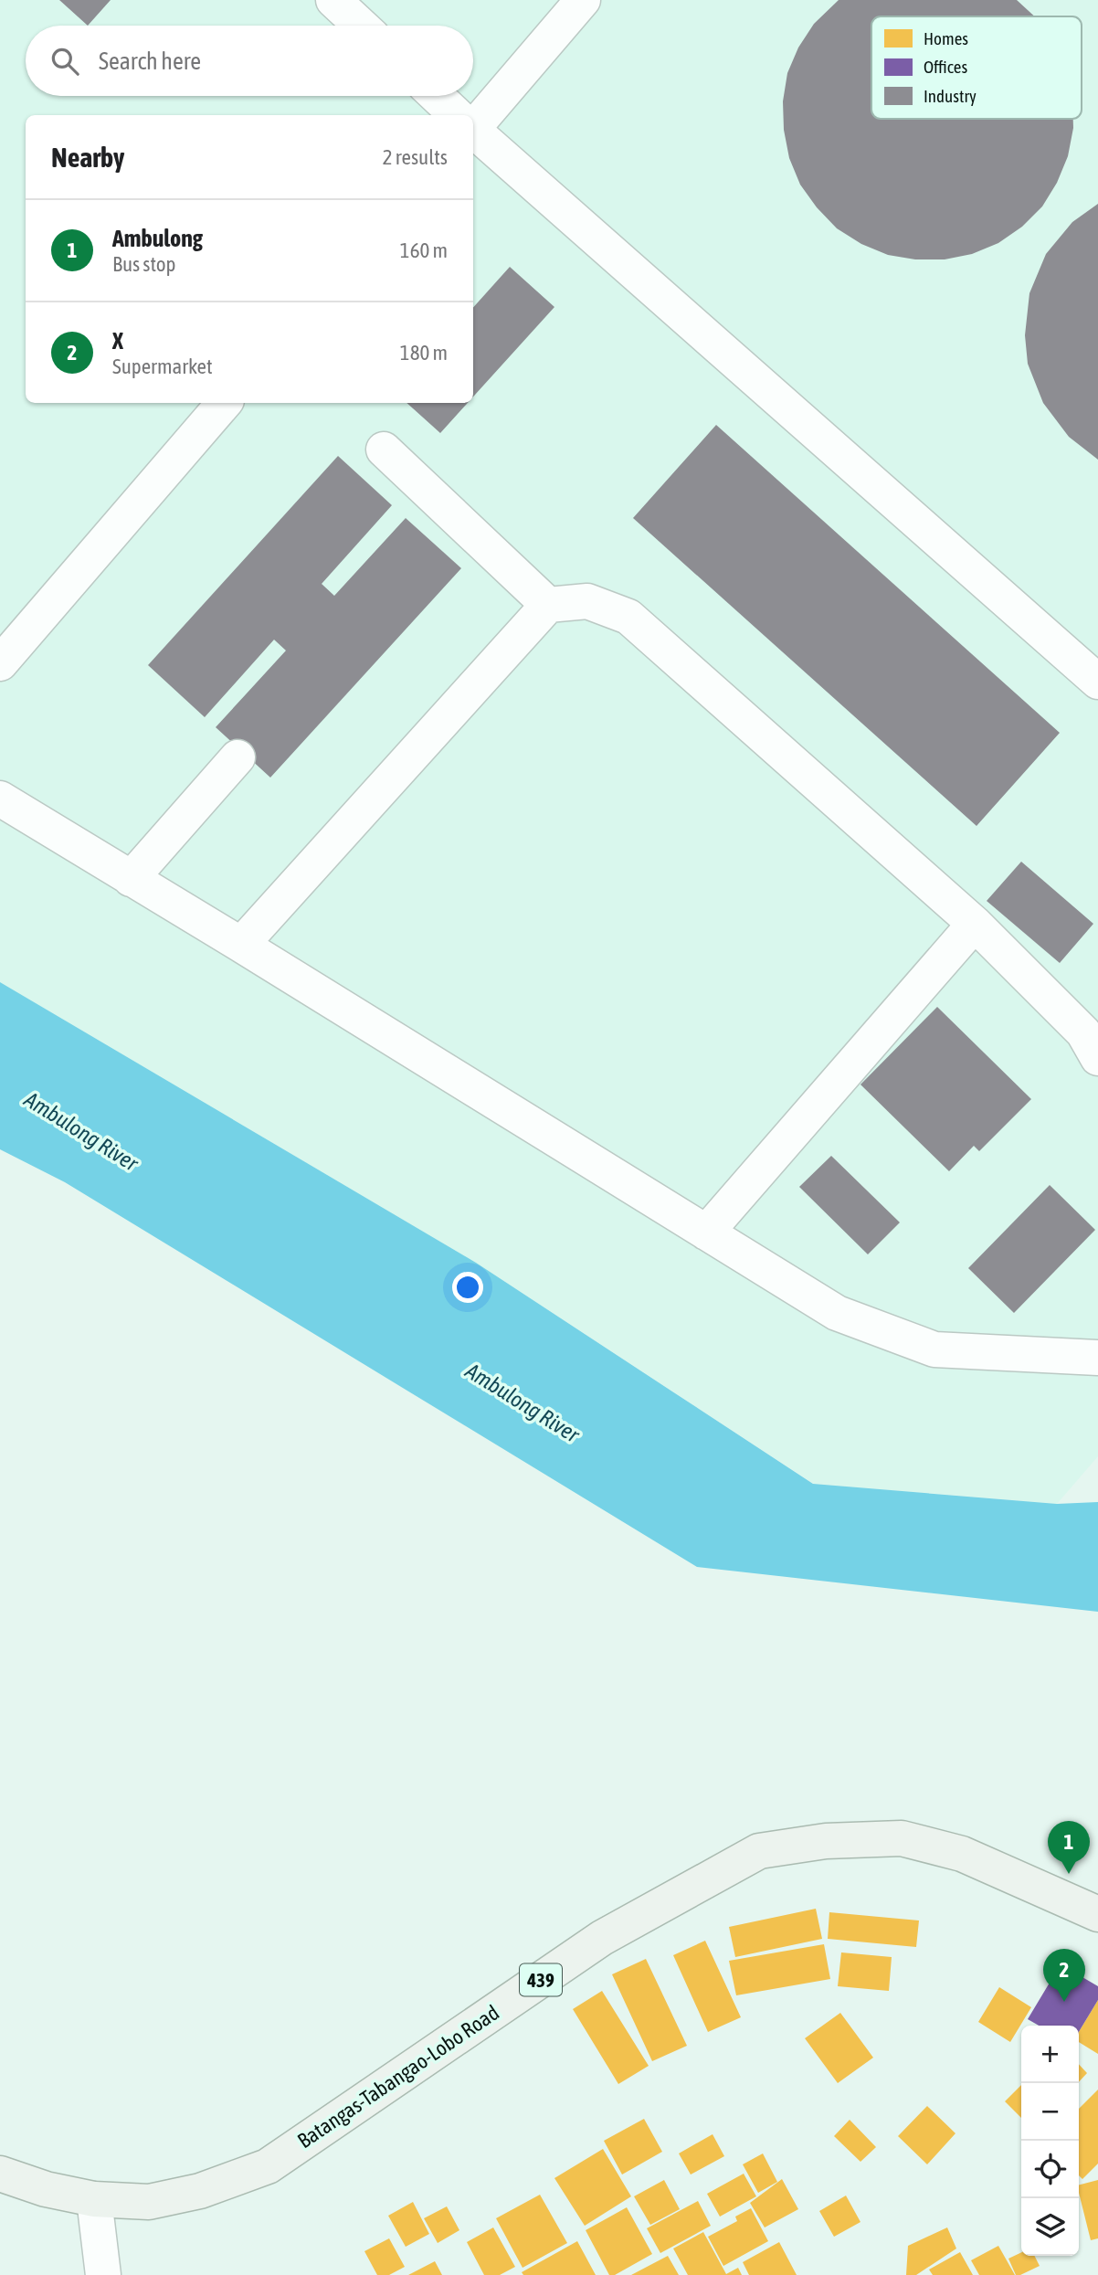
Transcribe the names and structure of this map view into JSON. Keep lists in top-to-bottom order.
{
  "streets": {
    "main road": ["439", "Batangas-Tabangao-Lobo Road"]
  },
  "water": ["Ambulong River"],
  "legend": ["Homes", "Offices", "Industry"],
  "page": {
    "search": "Search here",
    "heading": ["Nearby", "2 results"],
    "list": [
      {
        "mark": "1",
        "name": "Ambulong",
        "note": "Bus stop",
        "value": "160 m"
      },
      {
        "mark": "2",
        "name": "X",
        "note": "Supermarket",
        "value": "180 m"
      }
    ],
    "pins": ["1", "2"],
    "map_buttons": ["+", "−"]
  }
}
